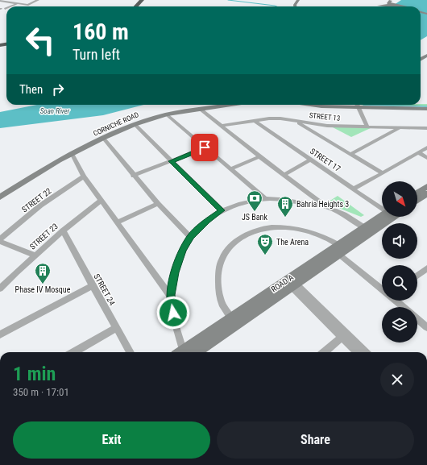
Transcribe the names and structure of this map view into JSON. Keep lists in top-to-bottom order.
{
  "streets": {
    "street": [
      "STREET 13",
      "CORNICHE ROAD",
      "STREET 17",
      "STREET 22",
      "STREET 23",
      "ROAD A",
      "STREET 24"
    ]
  },
  "crossings": [
    ["STREET 13", "STREET 17"],
    ["STREET 23", "STREET 24"]
  ],
  "water": ["Soan River"],
  "places": {
    "bank": ["JS Bank"],
    "building": ["Bahria Heights 3", "Phase IV Mosque"],
    "theatre": ["The Arena"]
  },
  "north": "bottom right",
  "page": {
    "turn": ["160 m", "Turn left"],
    "then": "Then",
    "heading": ["1 min", "350 m · 17:01"],
    "buttons": ["Exit", "Share"]
  }
}
